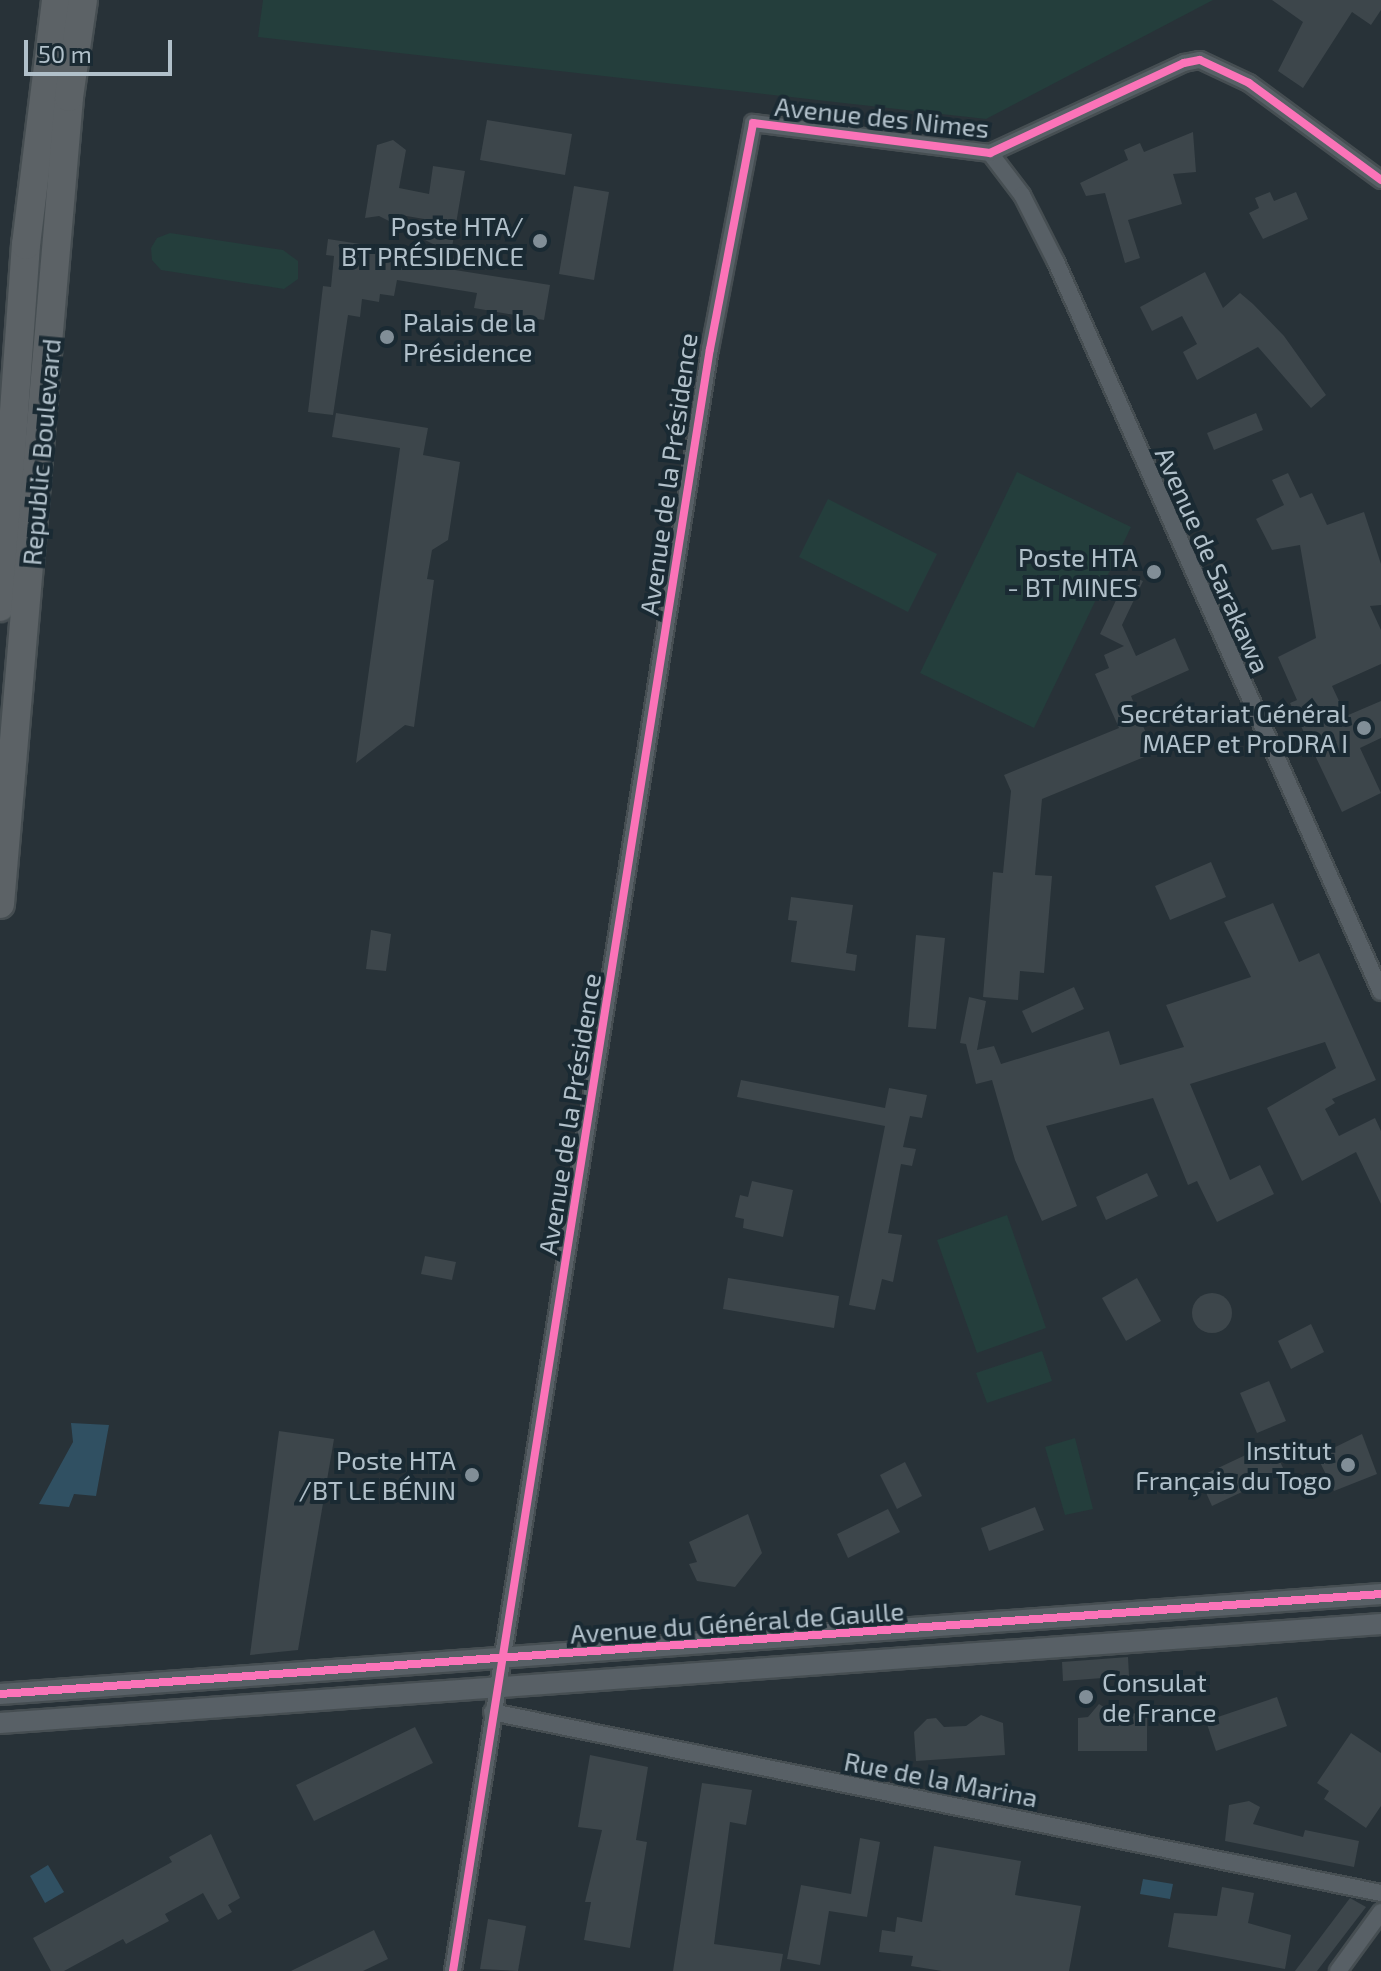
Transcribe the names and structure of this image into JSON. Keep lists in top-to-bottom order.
{
  "streets": {
    "highway": ["Republic Boulevard"],
    "street": [
      "Avenue des Nimes",
      "Avenue de la Présidence",
      "Avenue de Sarakawa",
      "Avenue du Général de Gaulle",
      "Rue de la Marina"
    ]
  },
  "crossings": [
    ["Avenue des Nimes", "Avenue de la Présidence"],
    ["Avenue des Nimes", "Avenue de Sarakawa"],
    ["Avenue de la Présidence", "Avenue du Général de Gaulle"],
    ["Avenue de la Présidence", "Rue de la Marina"]
  ],
  "places": [
    "Poste HTA/ BT PRÉSIDENCE",
    "Palais de la Présidence",
    "Poste HTA - BT MINES",
    "Secrétariat Général MAEP et ProDRA I",
    "Institut Français du Togo",
    "Poste HTA /BT LE BÉNIN",
    "Consulat de France"
  ],
  "scale_bar": "50 m"
}
